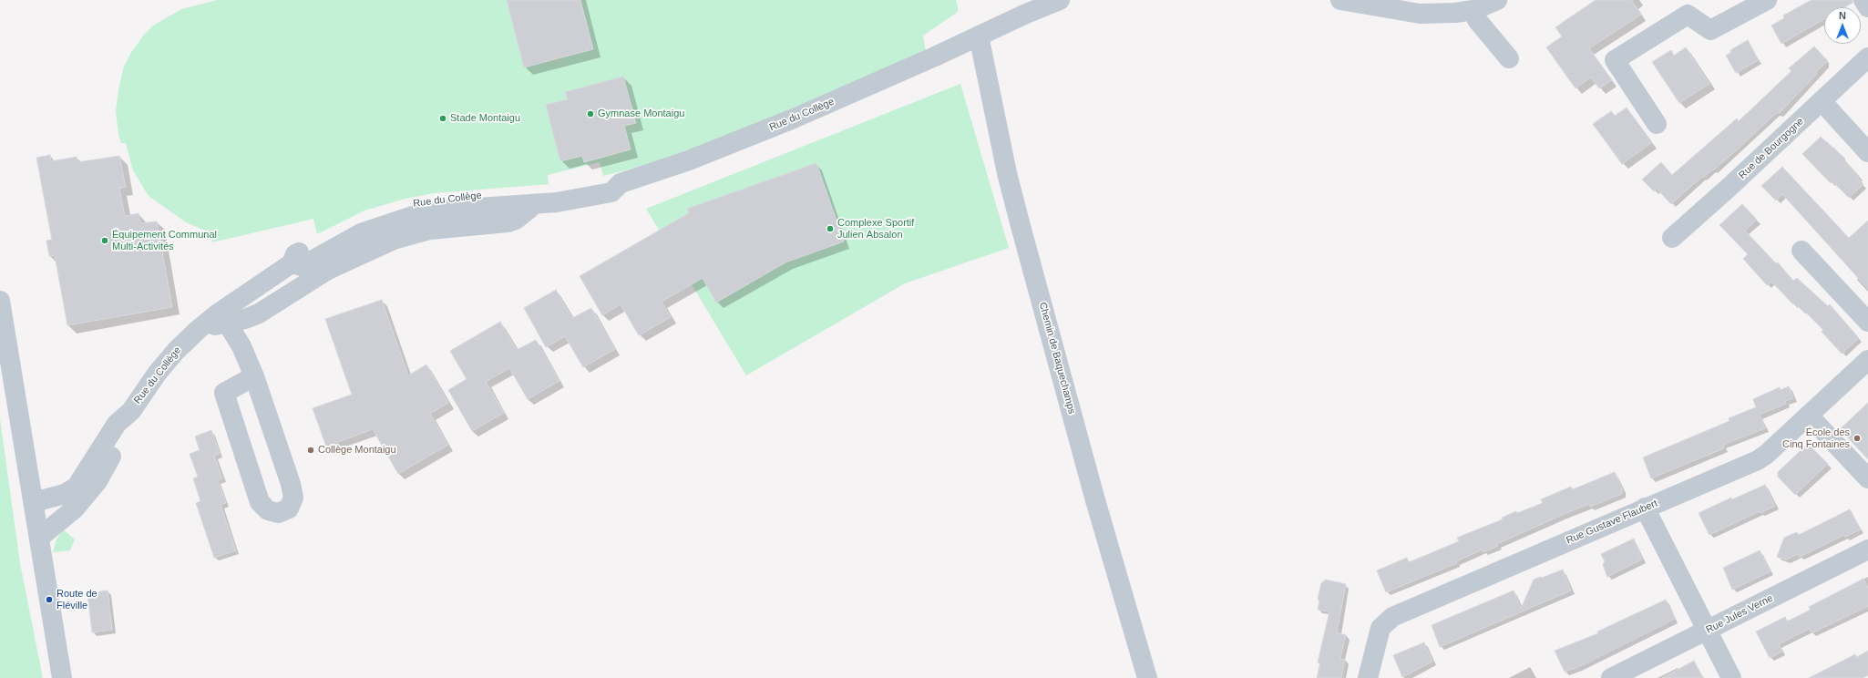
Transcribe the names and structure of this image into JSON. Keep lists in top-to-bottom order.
{
  "streets": {
    "street": [
      "Rue du Collège",
      "Rue de Bourgogne",
      "Chemin de Baquechamps",
      "Rue Gustave Flaubert",
      "Rue Jules Verne"
    ]
  },
  "crossings": [
    ["Rue du Collège", "Chemin de Baquechamps"]
  ],
  "places": [
    "Gymnase Montaigu",
    "Stade Montaigu",
    "Complexe Sportif Julien Absalon",
    "Équipement Communal Multi-Activités",
    "École des Cinq Fontaines",
    "Collège Montaigu",
    "Route de Fléville"
  ],
  "north": "top"
}
